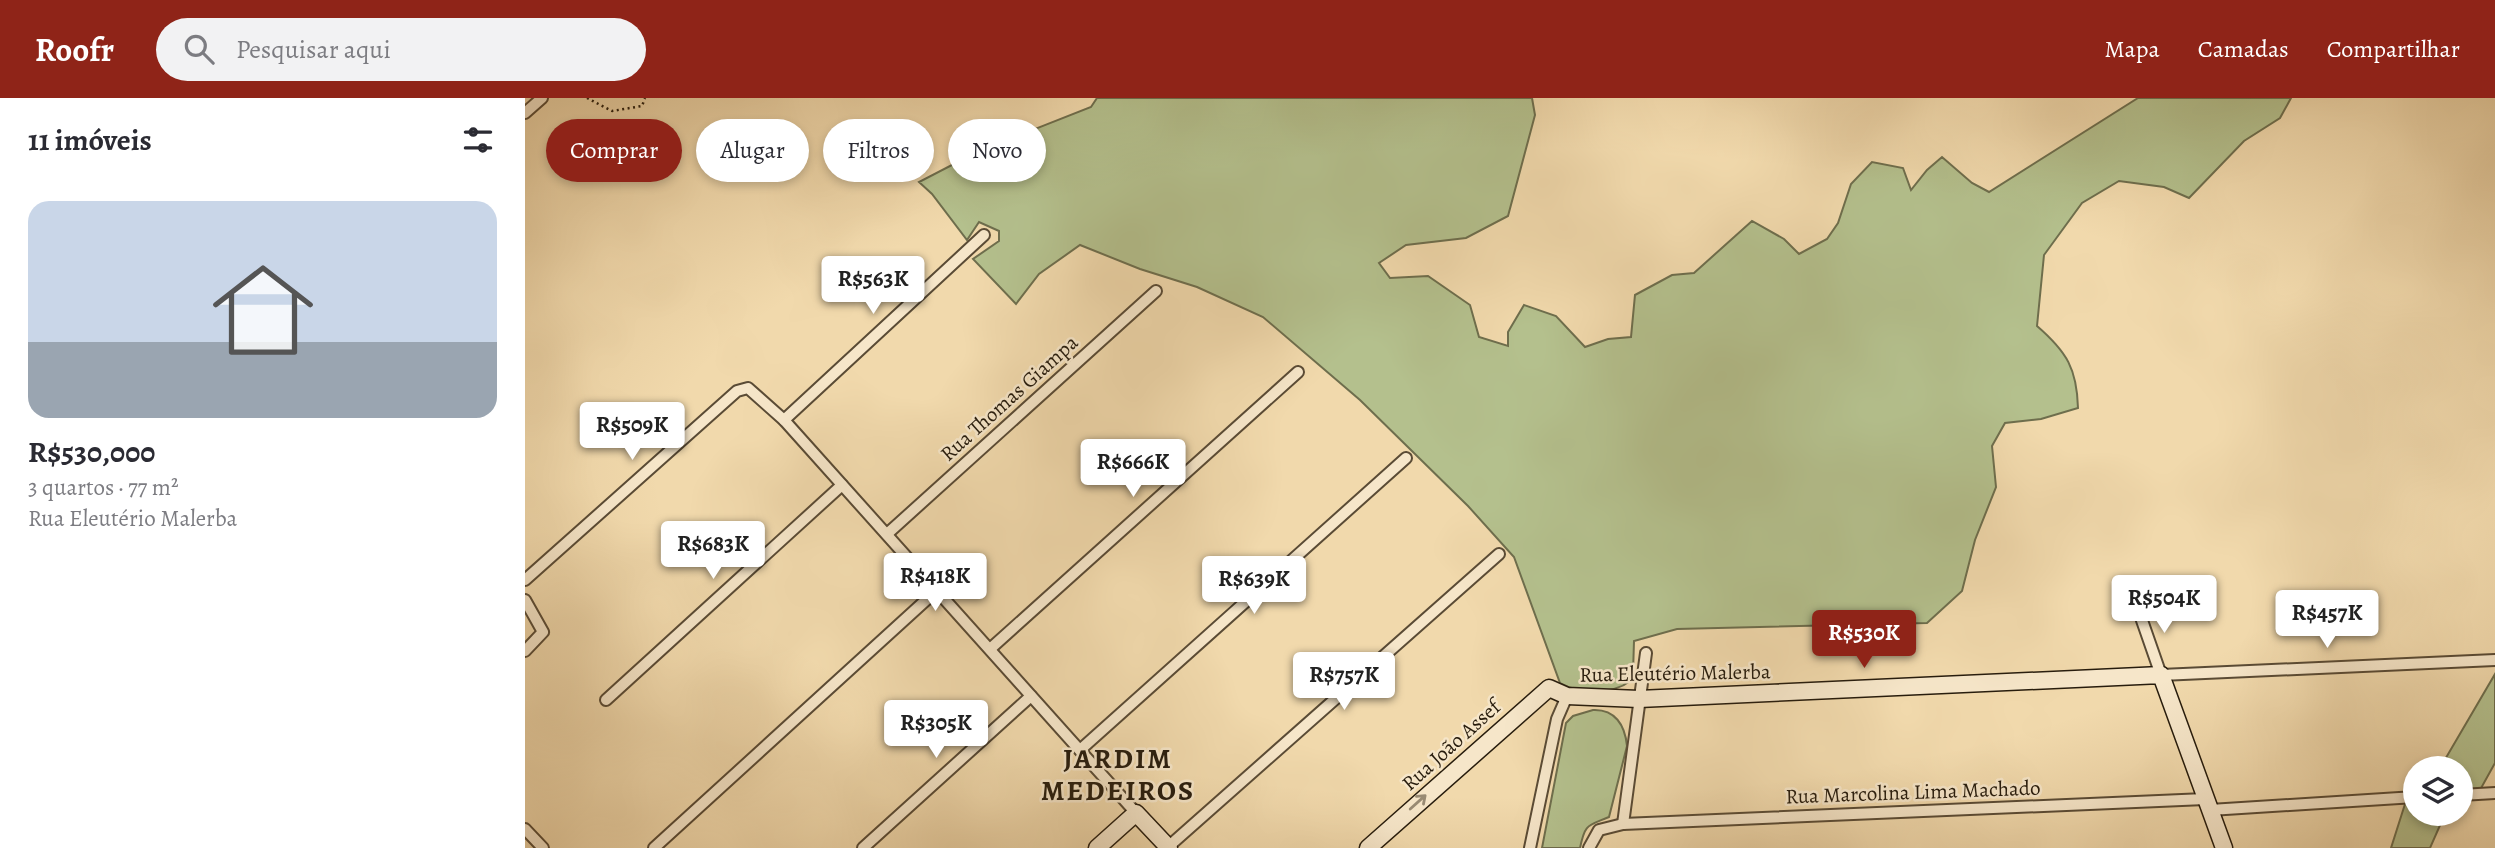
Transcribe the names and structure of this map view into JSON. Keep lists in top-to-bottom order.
{
  "streets": {
    "street": [
      "Rua Thomas Giampa",
      "Rua Eleutério Malerba",
      "Rua João Assef",
      "Rua Marcolina Lima Machado"
    ]
  },
  "crossings": [
    ["Rua Eleutério Malerba", "Rua João Assef"]
  ],
  "districts": ["JARDIM MEDEIROS"],
  "page": {
    "header": "Roofr",
    "search": "Pesquisar aqui",
    "nav": ["Mapa", "Camadas", "Compartilhar"],
    "heading": "11 imóveis",
    "chip": [
      "Comprar",
      "Alugar",
      "Filtros",
      "Novo"
    ],
    "list": [
      {
        "name": "R$530,000",
        "note": "3 quartos · 77 m² · Rua Eleutério Malerba"
      }
    ],
    "price": [
      "R$563K",
      "R$509K",
      "R$666K",
      "R$683K",
      "R$418K",
      "R$639K",
      "R$504K",
      "R$457K",
      "R$530K",
      "R$757K",
      "R$305K"
    ]
  }
}
